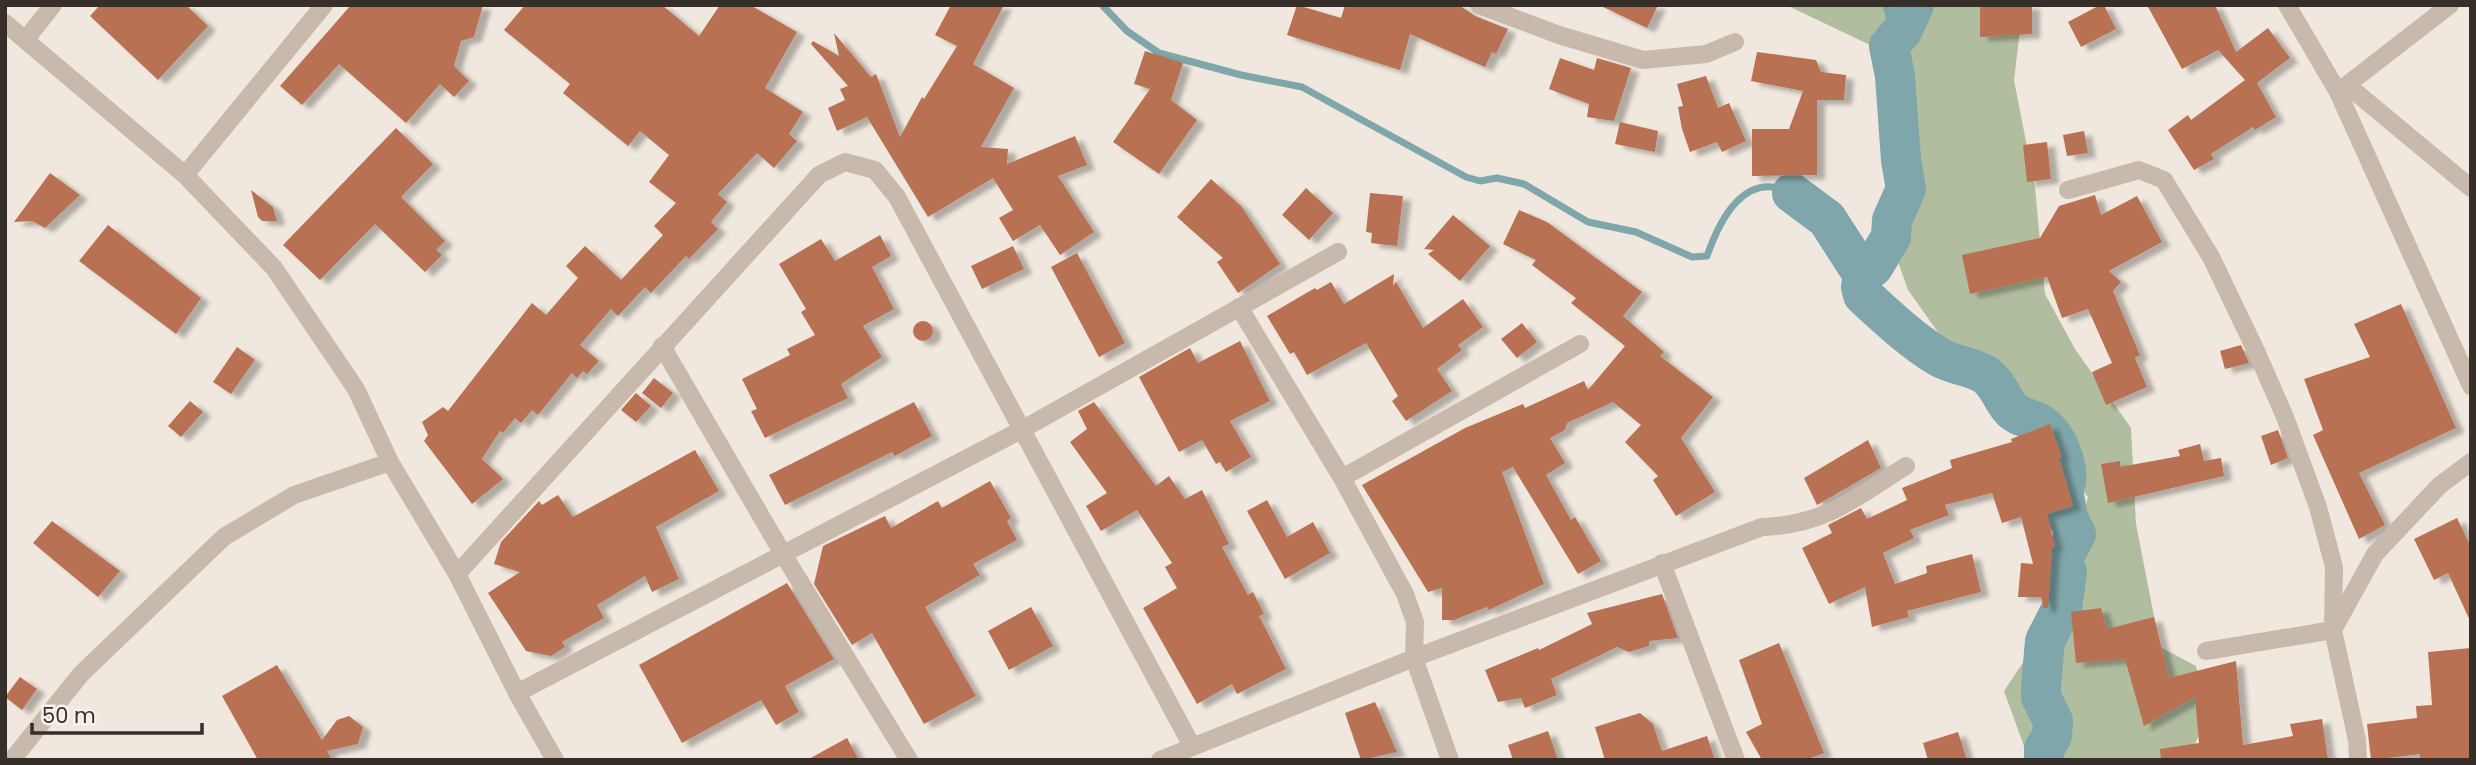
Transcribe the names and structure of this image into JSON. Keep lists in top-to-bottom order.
{
  "scale_bar": "50 m"
}
